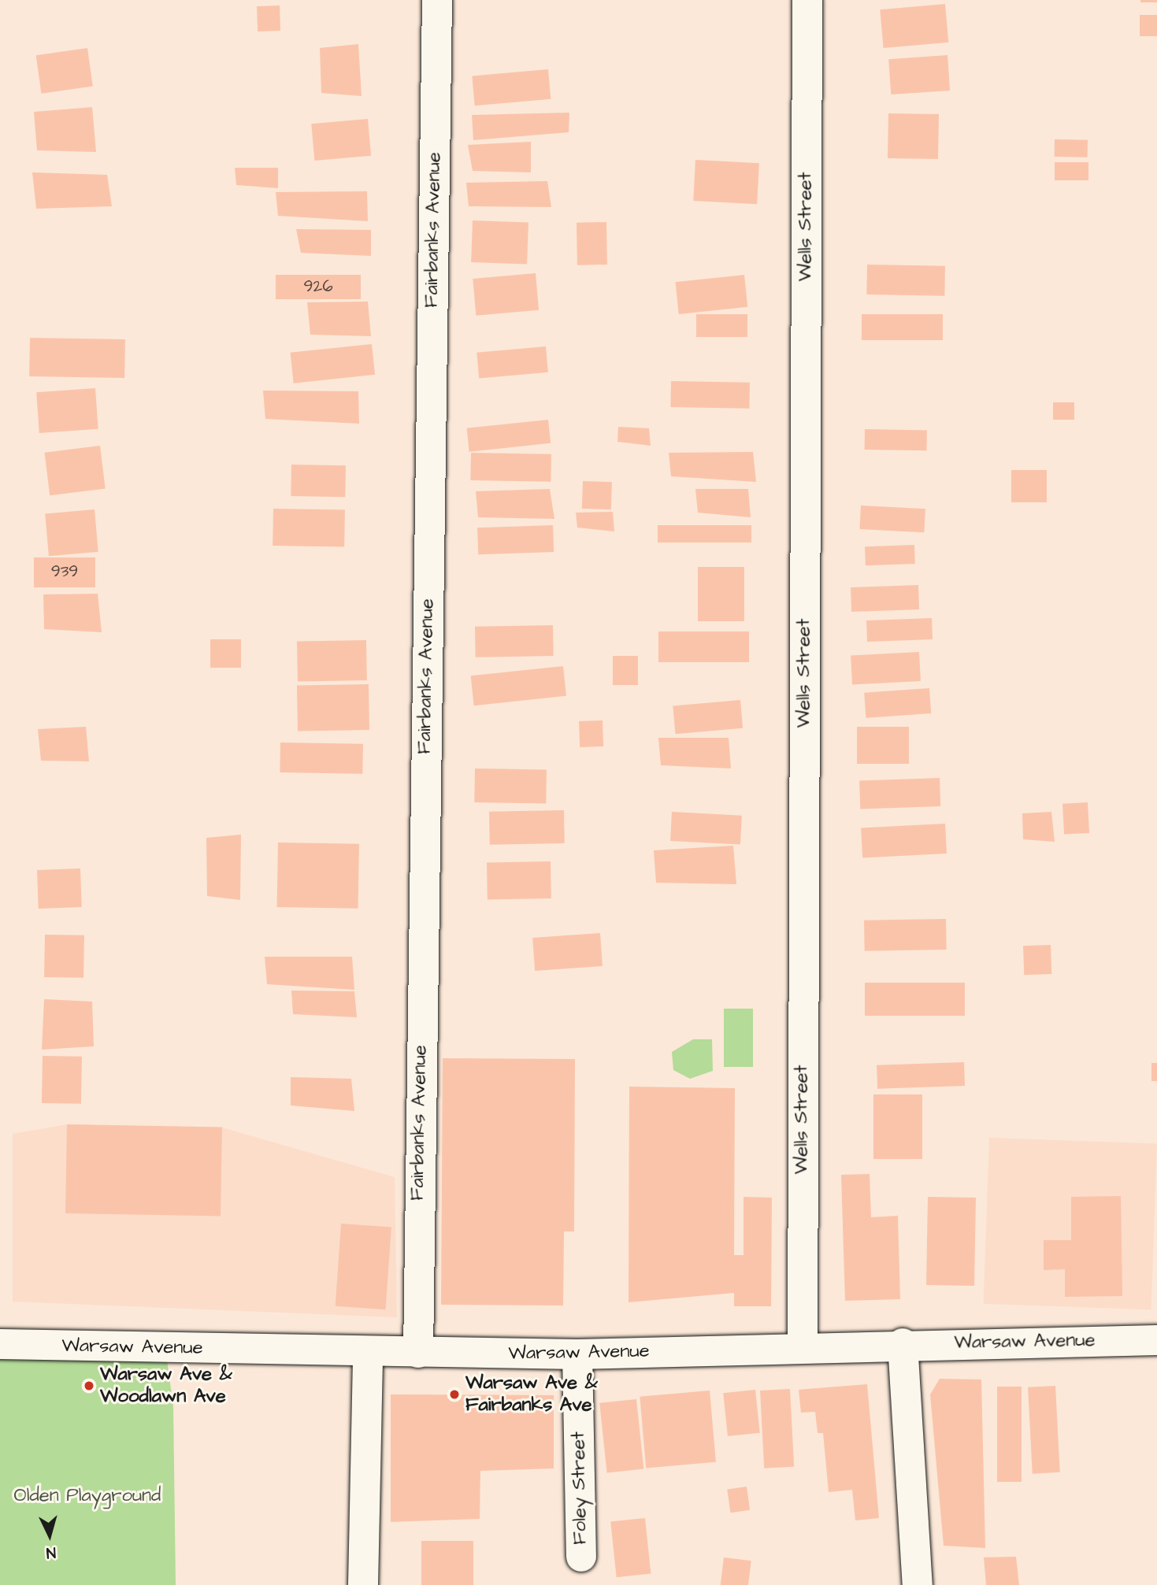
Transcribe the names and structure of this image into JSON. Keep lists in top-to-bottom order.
{
  "streets": {
    "street": [
      "Wells Street",
      "Fairbanks Avenue",
      "Warsaw Avenue",
      "Foley Street"
    ]
  },
  "crossings": [
    ["Wells Street", "Warsaw Avenue"],
    ["Fairbanks Avenue", "Warsaw Avenue"],
    ["Warsaw Avenue", "Foley Street"]
  ],
  "parks": ["Olden Playground"],
  "places": ["Warsaw Ave & Woodlawn Ave", "Warsaw Ave & Fairbanks Ave"],
  "house_numbers": ["926", "939"],
  "north": "bottom"
}
